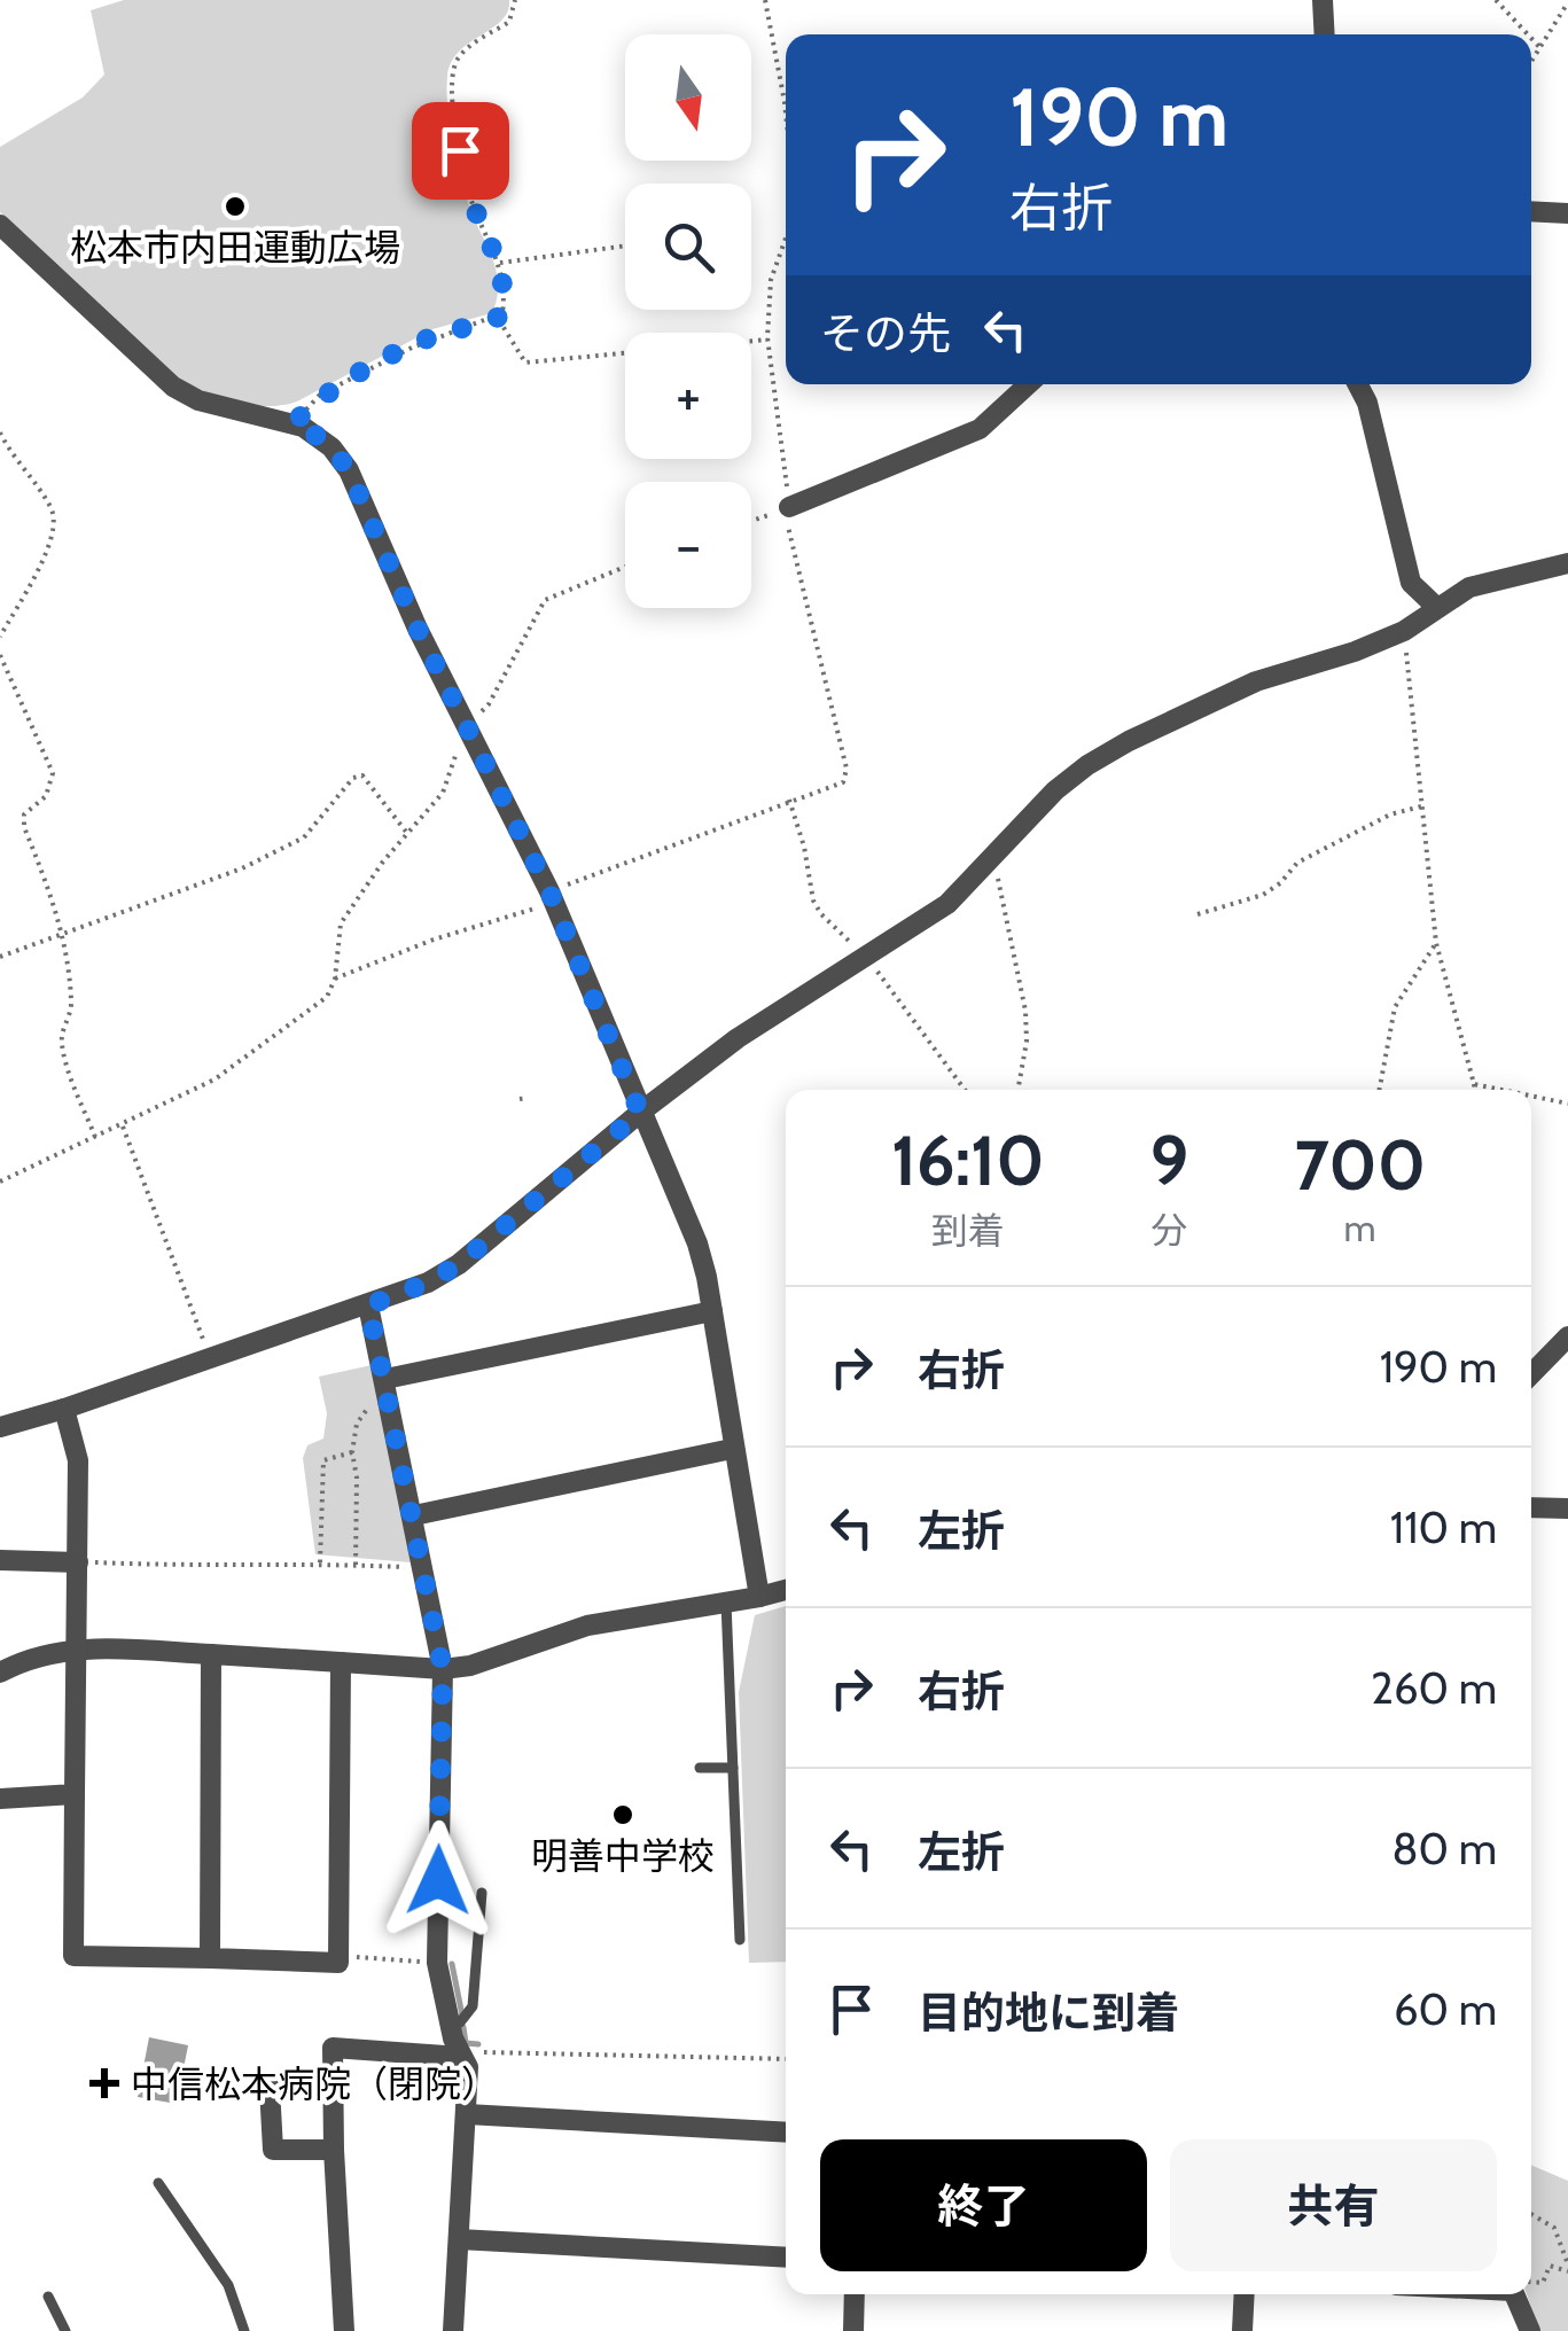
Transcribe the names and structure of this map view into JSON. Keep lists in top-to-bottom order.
{
  "places": {
    "other": ["松本市内田運動広場", "明善中学校"],
    "health": ["中信松本病院（閉院）"]
  },
  "north": "bottom",
  "page": {
    "map_buttons": ["+", "−"],
    "turn": ["190 m", "右折"],
    "then": "その先",
    "eta": [
      "16:10",
      "到着",
      "9",
      "分",
      "700",
      "m"
    ],
    "list": [
      {
        "name": "右折",
        "value": "190 m"
      },
      {
        "name": "左折",
        "value": "110 m"
      },
      {
        "name": "右折",
        "value": "260 m"
      },
      {
        "name": "左折",
        "value": "80 m"
      },
      {
        "name": "目的地に到着",
        "value": "60 m"
      }
    ],
    "buttons": ["終了", "共有"]
  }
}
